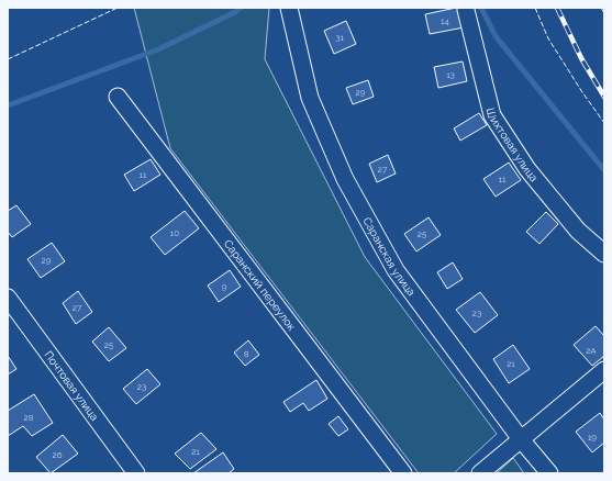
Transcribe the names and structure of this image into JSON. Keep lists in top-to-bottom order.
{
  "streets": {
    "street": [
      "Шихтовая улица",
      "Саранская улица",
      "Саранский переулок",
      "Почтовая улица"
    ]
  },
  "house_numbers": [
    "14",
    "31",
    "13",
    "29",
    "27",
    "11",
    "11",
    "10",
    "25",
    "29",
    "9",
    "27",
    "23",
    "25",
    "2А",
    "8",
    "21",
    "23",
    "28",
    "19",
    "21",
    "26"
  ]
}
